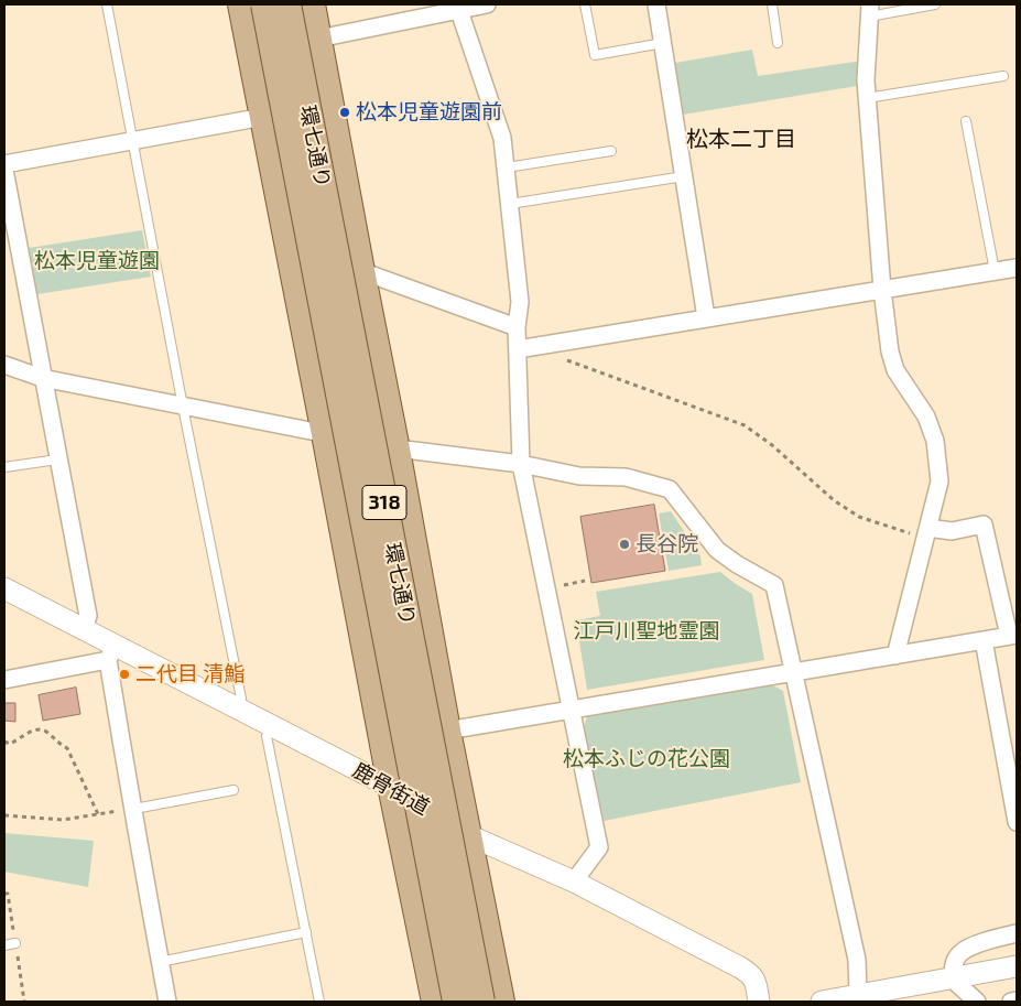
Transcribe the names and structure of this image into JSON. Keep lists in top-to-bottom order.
{
  "streets": {
    "main road": ["環七通り", "318"],
    "street": ["鹿骨街道"]
  },
  "districts": ["松本二丁目"],
  "parks": ["松本児童遊園", "江戸川聖地霊園", "松本ふじの花公園"],
  "places": ["松本児童遊園前", "長谷院", "二代目 清鮨"]
}
